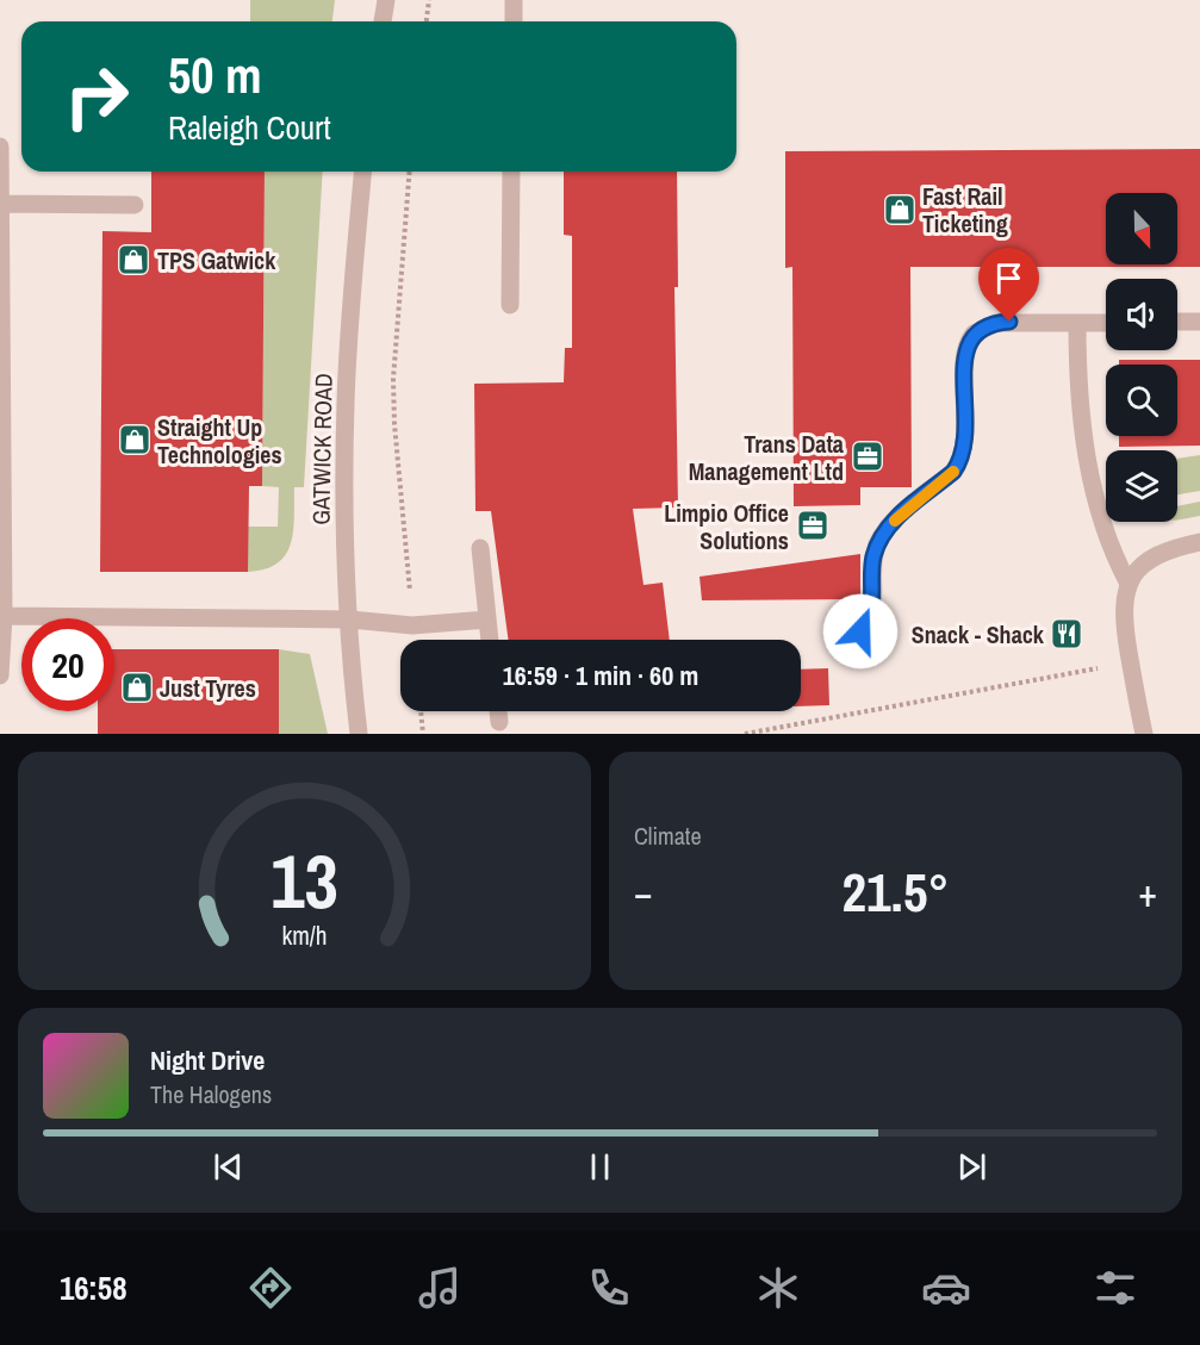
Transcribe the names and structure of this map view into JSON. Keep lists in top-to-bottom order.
{
  "streets": {
    "street": ["GATWICK ROAD"]
  },
  "places": {
    "shop": [
      "Fast Rail Ticketing",
      "TPS Gatwick",
      "Straight Up Technologies",
      "Just Tyres"
    ],
    "office": ["Trans Data Management Ltd", "Limpio Office Solutions"],
    "restaurant": ["Snack - Shack"]
  },
  "north": "bottom",
  "page": {
    "turn": ["50 m", "Raleigh Court"],
    "limit": "20",
    "trip": "16:59 · 1 min · 60 m",
    "tile": "Climate",
    "heat": ["−", "21.5°", "+"],
    "song": ["Night Drive", "The Halogens"],
    "tabs": "16:58",
    "gauge": ["13", "km/h"]
  }
}
